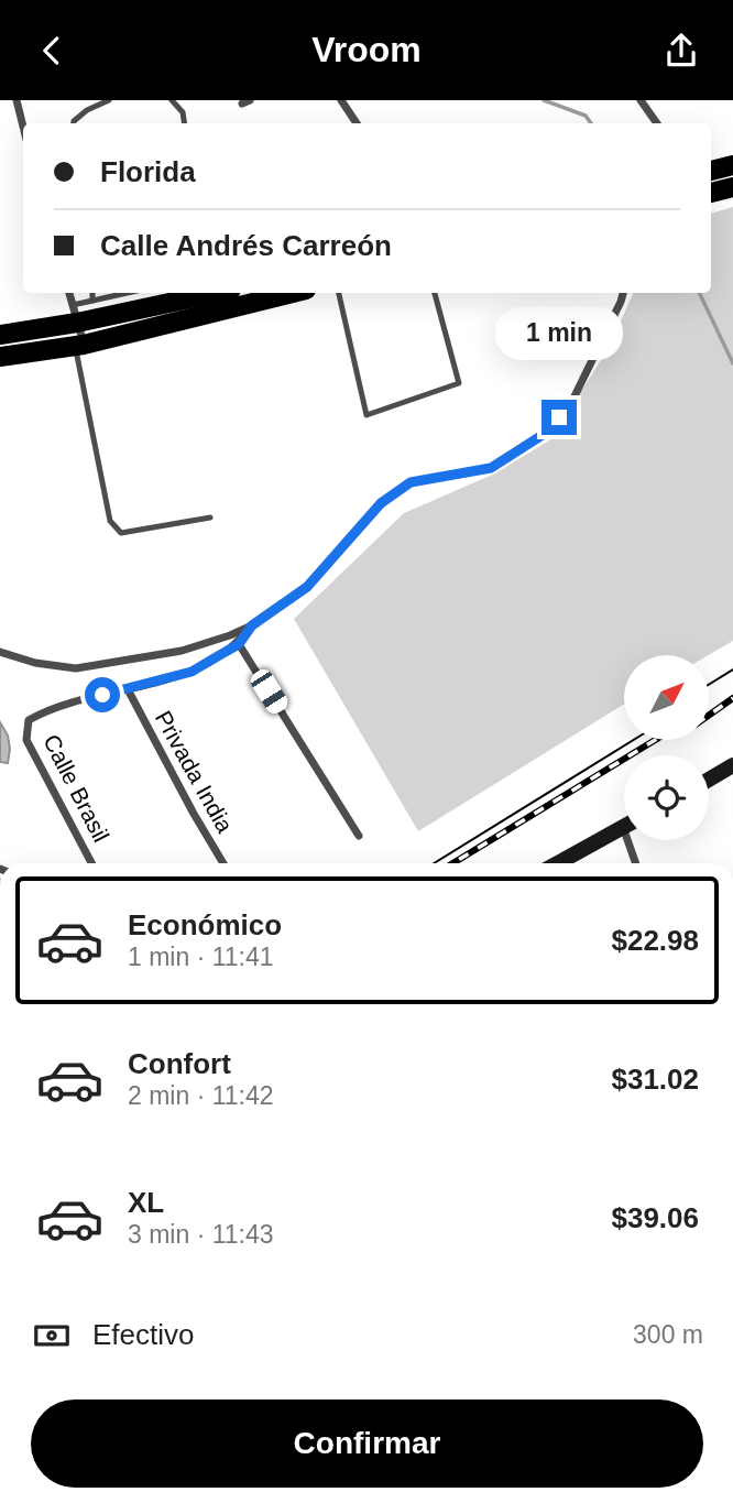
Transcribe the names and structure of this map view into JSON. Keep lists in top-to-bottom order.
{
  "streets": {
    "street": ["Privada India", "Calle Brasil"]
  },
  "crossings": [
    ["Privada India", "Calle Brasil"]
  ],
  "north": "top right",
  "page": {
    "header": "Vroom",
    "banner": ["Florida", "Calle Andrés Carreón"],
    "bubble": "1 min",
    "list": [
      {
        "name": "Económico",
        "note": "1 min · 11:41",
        "value": "$22.98"
      },
      {
        "name": "Confort",
        "note": "2 min · 11:42",
        "value": "$31.02"
      },
      {
        "name": "XL",
        "note": "3 min · 11:43",
        "value": "$39.06"
      }
    ],
    "pay": ["Efectivo", "300 m"],
    "buttons": "Confirmar"
  }
}
